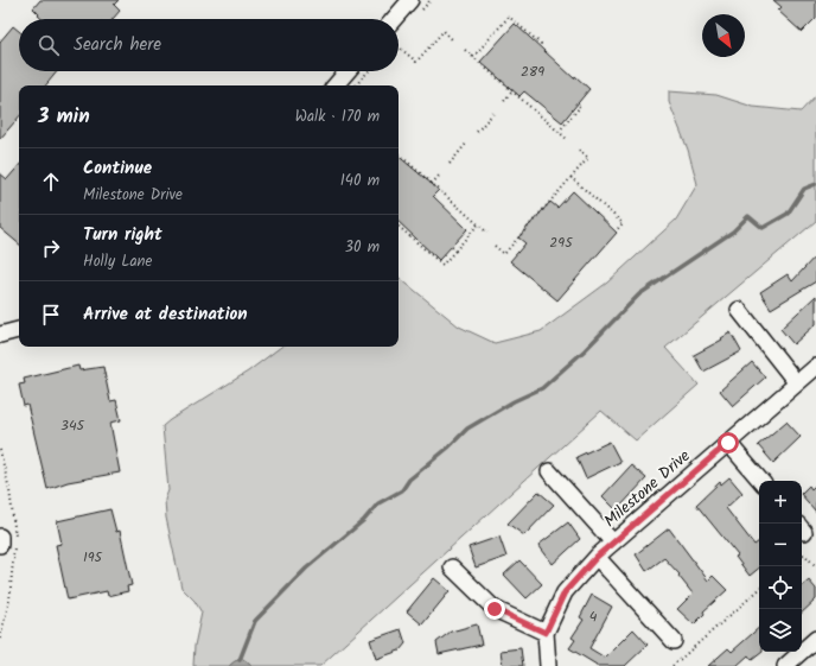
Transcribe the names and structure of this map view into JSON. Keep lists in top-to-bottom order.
{
  "streets": {
    "street": ["Milestone Drive"]
  },
  "house_numbers": [
    "289",
    "295",
    "345",
    "195",
    "4"
  ],
  "north": "bottom right",
  "page": {
    "search": "Search here",
    "heading": ["3 min", "Walk · 170 m"],
    "list": [
      ["Continue", "Milestone Drive", "140 m"],
      ["Turn right", "Holly Lane", "30 m"],
      "Arrive at destination"
    ],
    "map_buttons": ["+", "−"]
  }
}
